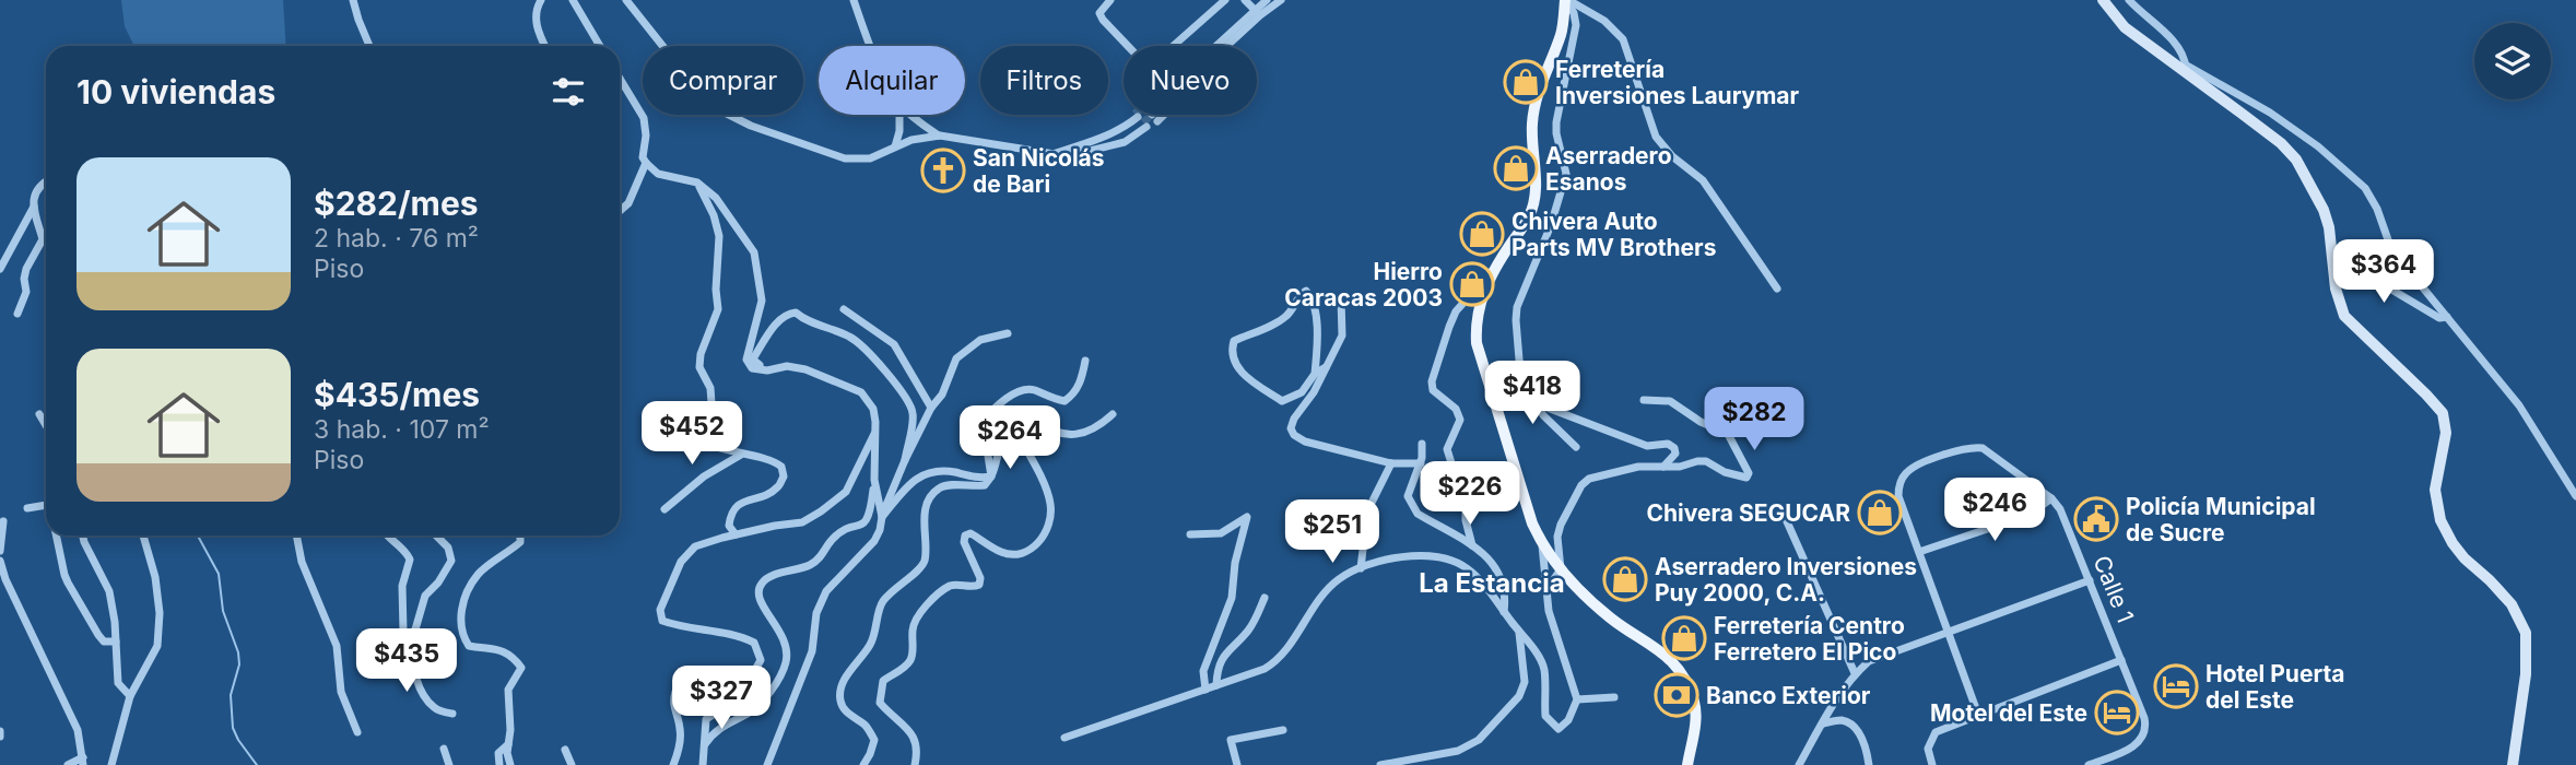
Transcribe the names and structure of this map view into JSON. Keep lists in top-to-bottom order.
{
  "streets": {
    "street": ["Calle 1"]
  },
  "districts": ["La Estancia"],
  "places": {
    "shop": [
      "Ferretería Inversiones Laurymar",
      "Aserradero Esanos",
      "Chivera Auto Parts MV Brothers",
      "Hierro Caracas 2003",
      "Chivera SEGUCAR",
      "Aserradero Inversiones Puy 2000, C.A.",
      "Ferretería Centro Ferretero El Pico"
    ],
    "church": ["San Nicolás de Bari"],
    "public building": ["Policía Municipal de Sucre"],
    "hotel": ["Hotel Puerta del Este", "Motel del Este"],
    "bank": ["Banco Exterior"]
  },
  "page": {
    "chip": [
      "Comprar",
      "Alquilar",
      "Filtros",
      "Nuevo"
    ],
    "heading": "10 viviendas",
    "list": [
      {
        "name": "$282/mes",
        "note": "2 hab. · 76 m² · Piso"
      },
      {
        "name": "$435/mes",
        "note": "3 hab. · 107 m² · Piso"
      }
    ],
    "price": [
      "$364",
      "$418",
      "$282",
      "$452",
      "$264",
      "$226",
      "$246",
      "$251",
      "$435",
      "$327"
    ]
  }
}
